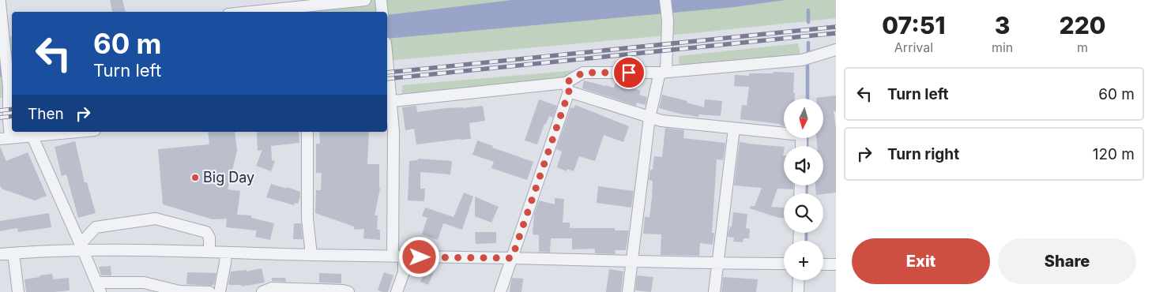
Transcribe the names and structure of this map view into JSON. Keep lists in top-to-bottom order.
{
  "places": ["Big Day"],
  "north": "bottom",
  "page": {
    "eta": [
      "07:51",
      "Arrival",
      "3",
      "min",
      "220",
      "m"
    ],
    "turn": ["60 m", "Turn left"],
    "list": [
      {
        "name": "Turn left",
        "value": "60 m"
      },
      {
        "name": "Turn right",
        "value": "120 m"
      }
    ],
    "then": "Then",
    "map_buttons": "+",
    "buttons": ["Exit", "Share"]
  }
}
